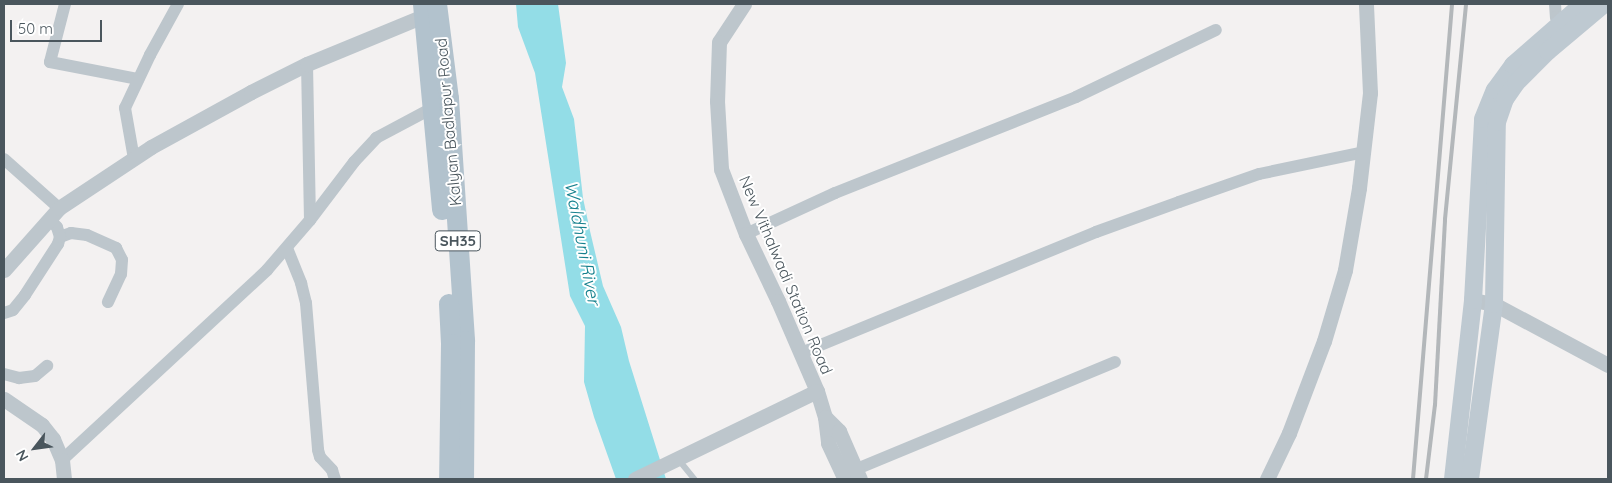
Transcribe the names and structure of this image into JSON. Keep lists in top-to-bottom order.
{
  "streets": {
    "main road": ["Kalyan Badlapur Road", "SH35"],
    "street": ["New Vithalwadi Station Road"]
  },
  "water": ["Waldhuni River"],
  "scale_bar": "50 m",
  "north": "bottom left"
}
